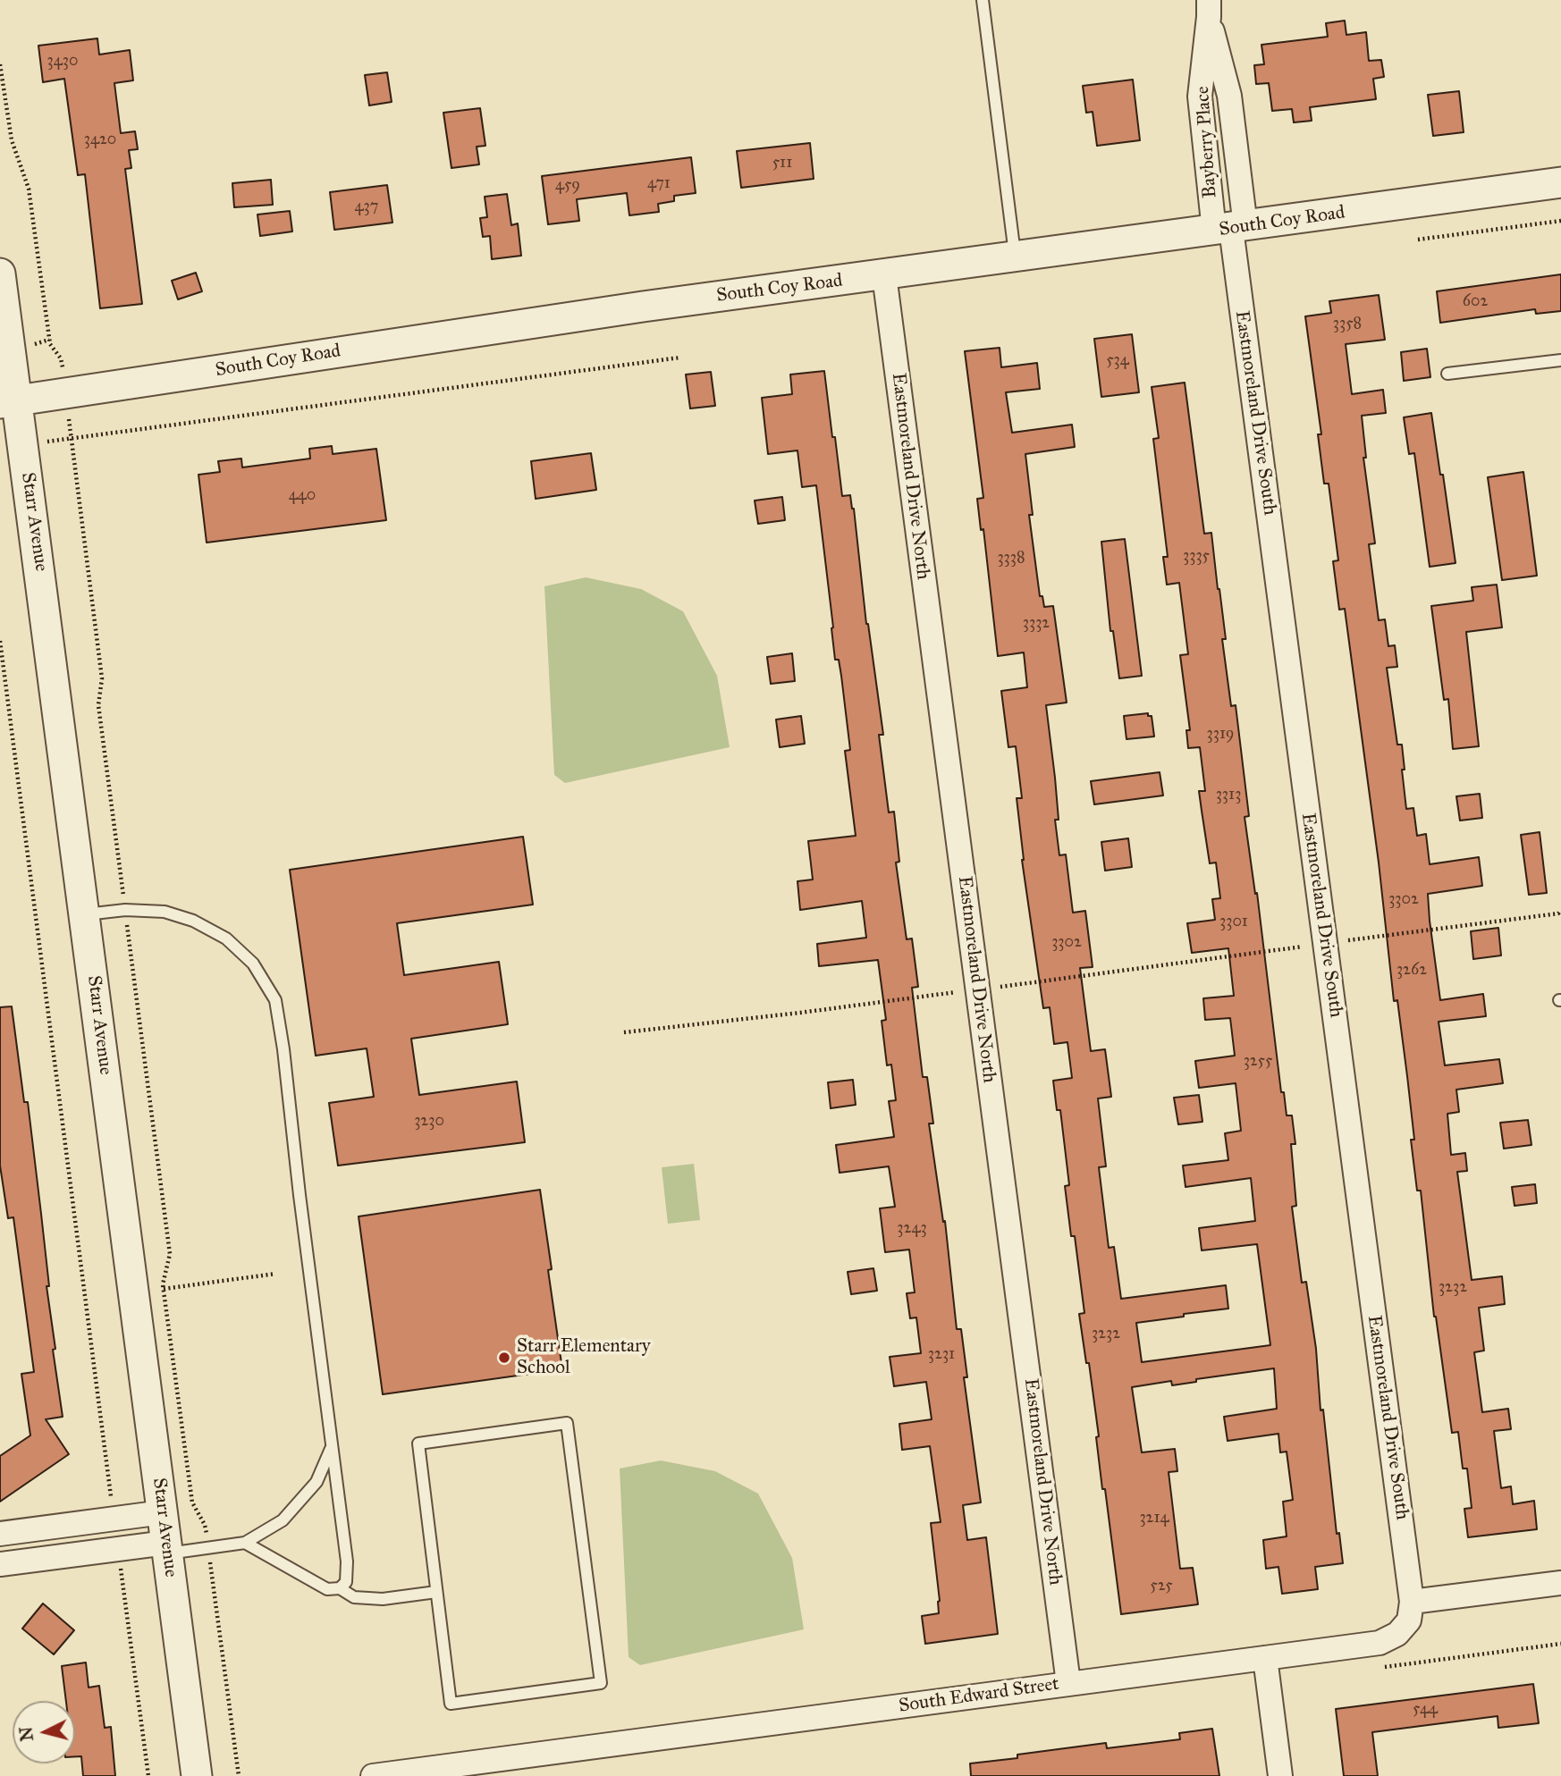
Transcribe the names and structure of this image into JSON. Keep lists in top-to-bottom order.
{
  "streets": {
    "street": [
      "Bayberry Place",
      "South Coy Road",
      "Eastmoreland Drive South",
      "Eastmoreland Drive North",
      "Starr Avenue",
      "South Edward Street"
    ]
  },
  "crossings": [
    ["Bayberry Place", "South Coy Road"],
    ["Bayberry Place", "Eastmoreland Drive South"],
    ["South Coy Road", "Eastmoreland Drive South"],
    ["South Coy Road", "Eastmoreland Drive North"],
    ["South Coy Road", "Starr Avenue"],
    ["Eastmoreland Drive South", "South Edward Street"],
    ["Eastmoreland Drive North", "South Edward Street"]
  ],
  "places": ["Starr Elementary School"],
  "house_numbers": [
    "3430",
    "3420",
    "511",
    "471",
    "459",
    "437",
    "602",
    "3358",
    "534",
    "440",
    "3335",
    "3338",
    "3332",
    "3319",
    "3313",
    "3302",
    "3301",
    "3302",
    "3262",
    "3255",
    "3230",
    "3243",
    "3232",
    "3232",
    "3231",
    "3214",
    "525",
    "544"
  ],
  "north": "left"
}
